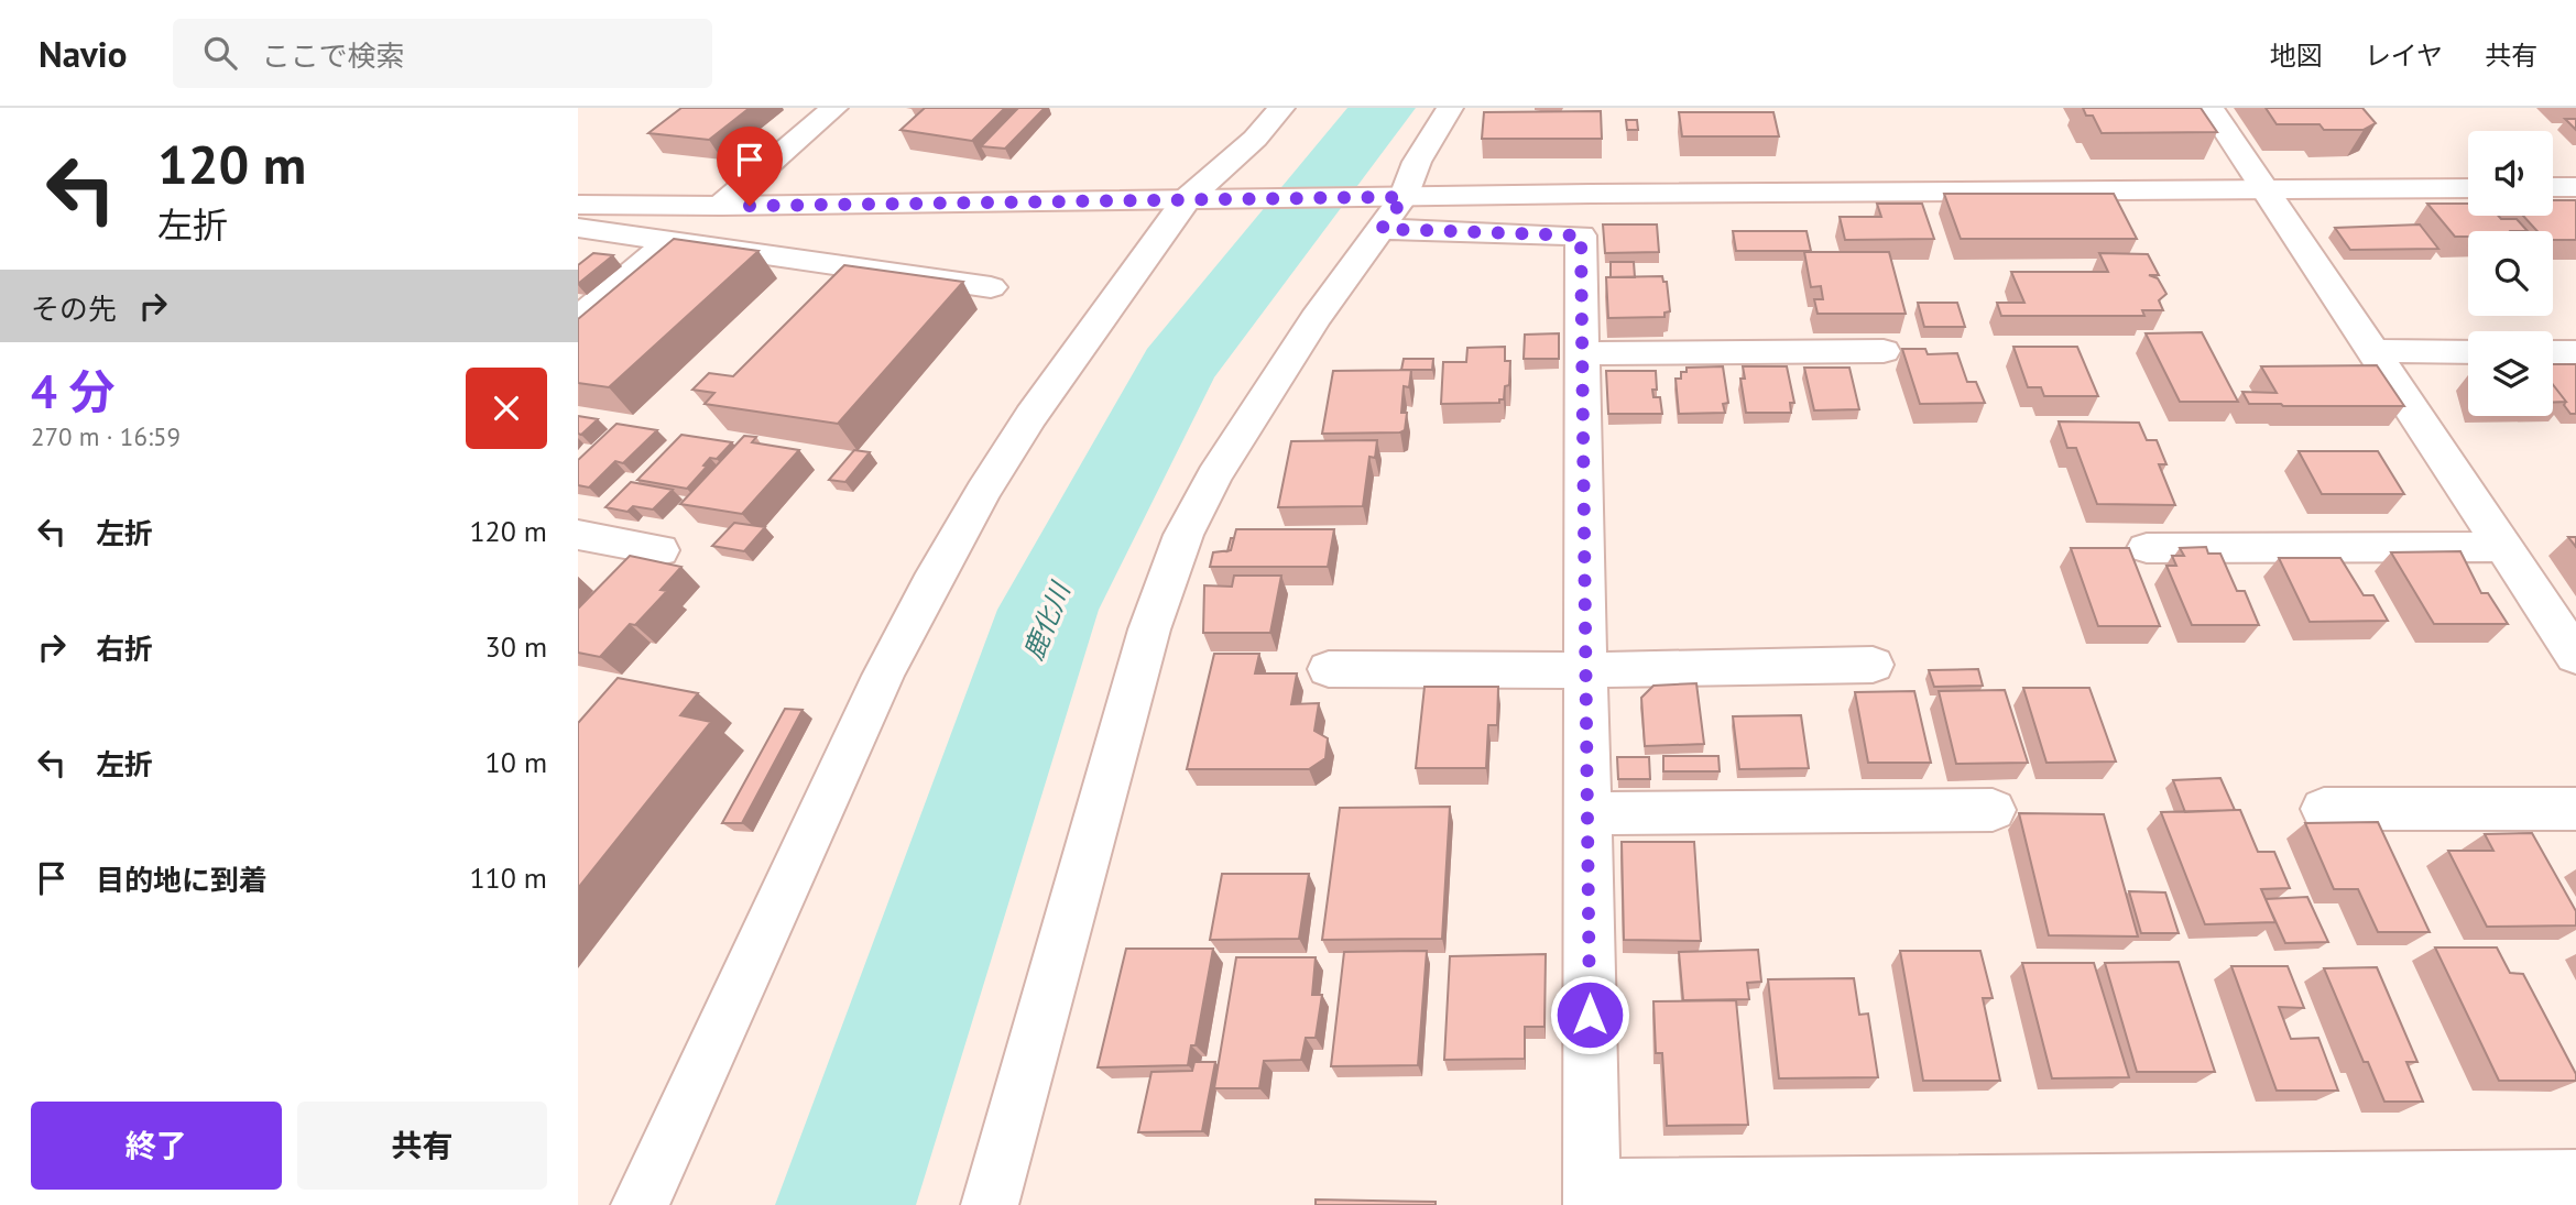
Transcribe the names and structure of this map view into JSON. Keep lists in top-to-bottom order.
{
  "water": ["鹿化川"],
  "page": {
    "header": "Navio",
    "search": "ここで検索",
    "nav": ["地図", "レイヤ", "共有"],
    "turn": ["120 m", "左折"],
    "then": "その先",
    "heading": ["4 分", "270 m · 16:59"],
    "list": [
      {
        "name": "左折",
        "value": "120 m"
      },
      {
        "name": "右折",
        "value": "30 m"
      },
      {
        "name": "左折",
        "value": "10 m"
      },
      {
        "name": "目的地に到着",
        "value": "110 m"
      }
    ],
    "buttons": ["終了", "共有"]
  }
}
